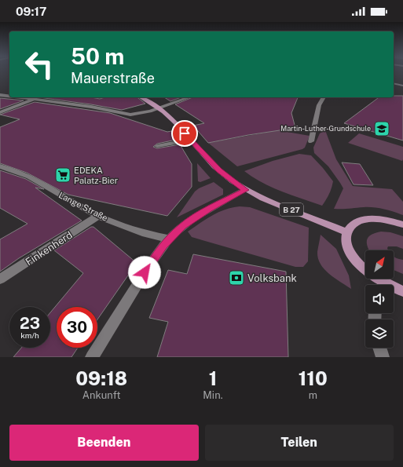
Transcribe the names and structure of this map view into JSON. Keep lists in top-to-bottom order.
{
  "streets": {
    "main road": ["B 27"],
    "street": ["Lange Straße", "Finkenherd"]
  },
  "crossings": [
    ["Lange Straße", "Finkenherd"]
  ],
  "places": {
    "school or university": ["Martin-Luther-Grundschule"],
    "supermarket": ["EDEKA Palatz-Bier"],
    "bank": ["Volksbank"]
  },
  "north": "top right",
  "page": {
    "status": "09:17",
    "turn": ["50 m", "Mauerstraße"],
    "speed": "23 km/h",
    "limit": "30",
    "eta": [
      "09:18",
      "Ankunft",
      "1",
      "Min.",
      "110",
      "m"
    ],
    "buttons": ["Beenden", "Teilen"]
  }
}
